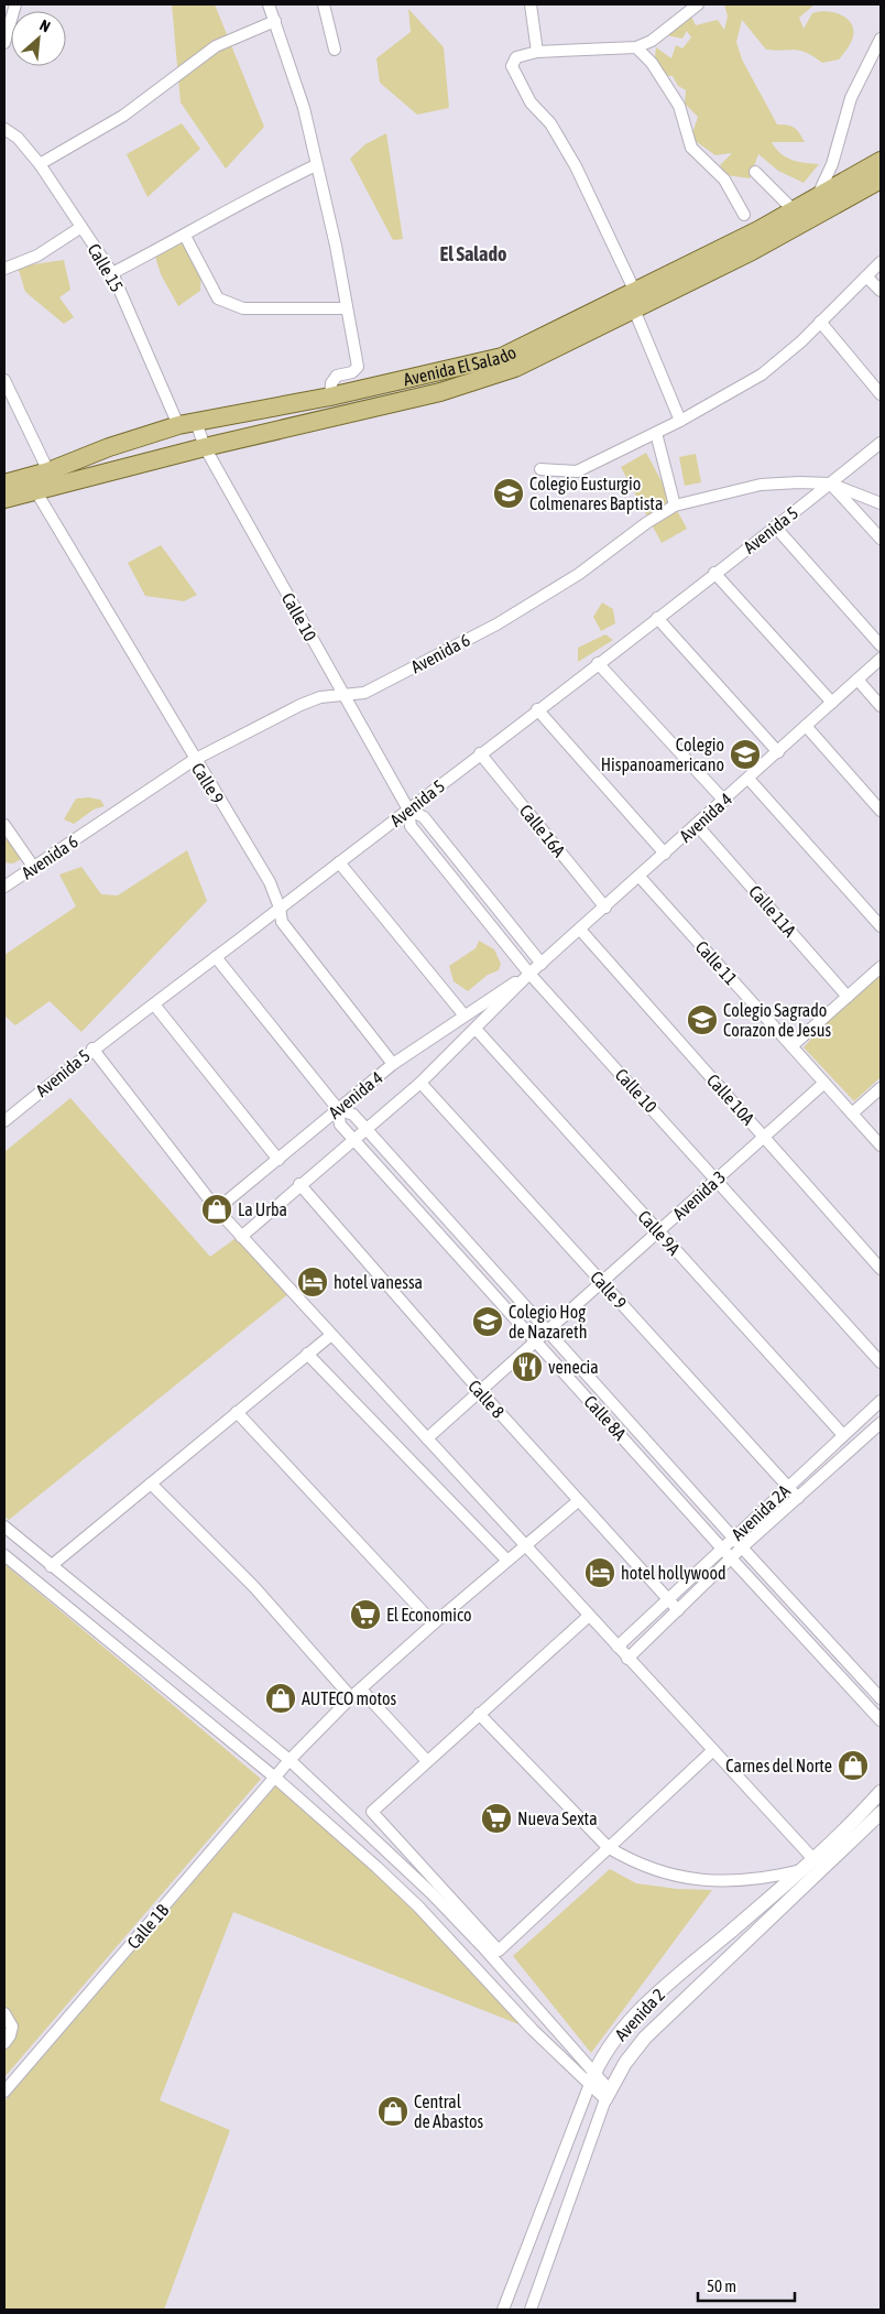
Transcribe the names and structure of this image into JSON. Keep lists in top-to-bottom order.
{
  "streets": {
    "main road": ["Avenida El Salado"],
    "street": [
      "Calle 15",
      "Avenida 5",
      "Calle 10",
      "Avenida 6",
      "Calle 9",
      "Avenida 4",
      "Calle 16A",
      "Calle 11A",
      "Calle 11",
      "Calle 10A",
      "Avenida 3",
      "Calle 9A",
      "Calle 8",
      "Calle 8A",
      "Avenida 2A",
      "Calle 1B",
      "Avenida 2"
    ]
  },
  "crossings": [
    ["Calle 15", "Avenida El Salado"],
    ["Avenida El Salado", "Calle 10"],
    ["Avenida El Salado", "Calle 9"],
    ["Avenida 5", "Calle 10"],
    ["Avenida 5", "Avenida 6"],
    ["Avenida 5", "Calle 9"],
    ["Avenida 5", "Calle 16A"],
    ["Avenida 5", "Calle 8A"],
    ["Calle 10", "Avenida 6"],
    ["Calle 10", "Avenida 4"],
    ["Calle 10", "Avenida 3"],
    ["Avenida 6", "Calle 9"],
    ["Calle 9", "Avenida 4"],
    ["Calle 9", "Avenida 3"],
    ["Calle 9", "Avenida 2A"],
    ["Avenida 4", "Calle 16A"],
    ["Avenida 4", "Calle 11A"],
    ["Avenida 4", "Calle 11"],
    ["Avenida 4", "Calle 10A"],
    ["Avenida 4", "Calle 9A"],
    ["Avenida 4", "Calle 8"],
    ["Avenida 4", "Calle 8A"],
    ["Calle 11", "Avenida 3"],
    ["Calle 10A", "Avenida 3"],
    ["Avenida 3", "Calle 9A"],
    ["Avenida 3", "Calle 8"],
    ["Avenida 3", "Calle 8A"],
    ["Calle 9A", "Avenida 2A"],
    ["Calle 8", "Avenida 2A"],
    ["Calle 8", "Calle 1B"],
    ["Calle 8A", "Avenida 2A"]
  ],
  "districts": ["El Salado"],
  "places": {
    "school or university": [
      "Colegio Eusturgio Colmenares Baptista",
      "Colegio Hispanoamericano",
      "Colegio Sagrado Corazon de Jesus",
      "Colegio Hog de Nazareth"
    ],
    "shop": [
      "La Urba",
      "AUTECO motos",
      "Carnes del Norte",
      "Central de Abastos"
    ],
    "hotel": ["hotel vanessa", "hotel hollywood"],
    "restaurant": ["venecia"],
    "supermarket": ["El Economico", "Nueva Sexta"]
  },
  "scale_bar": "50 m",
  "north": "top right"
}
